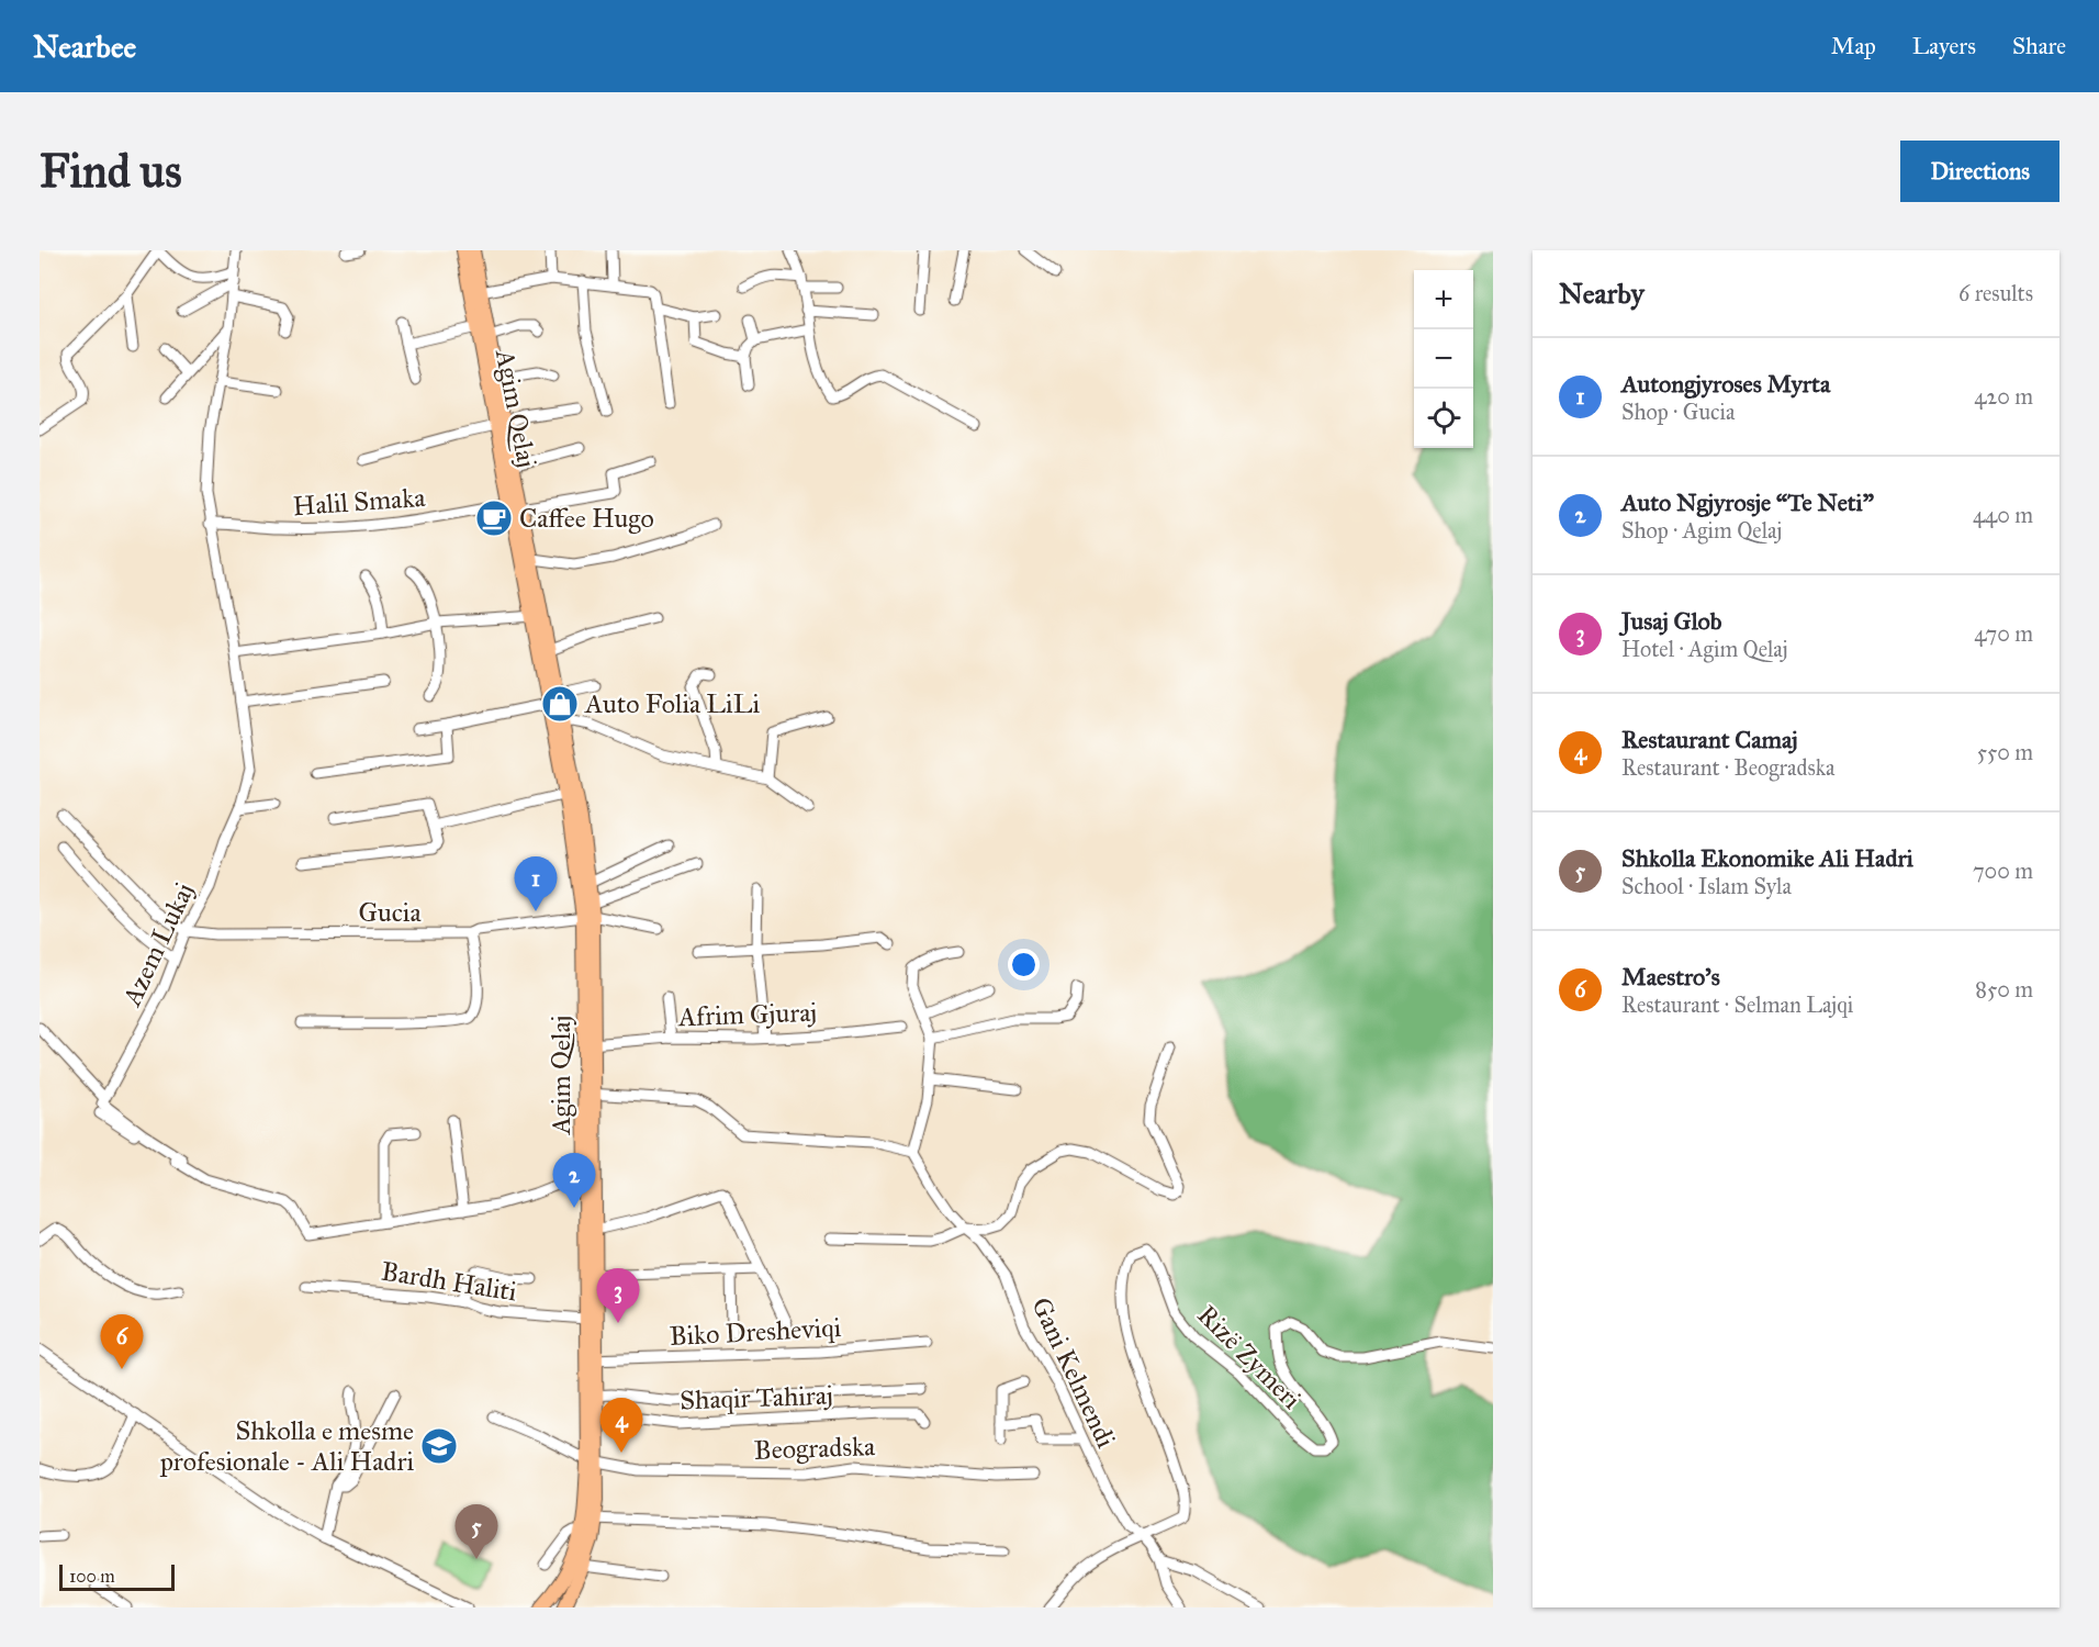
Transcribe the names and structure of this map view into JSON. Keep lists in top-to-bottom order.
{
  "streets": {
    "main road": ["Agim Qelaj"],
    "street": [
      "Halil Smaka",
      "Gucia",
      "Azem Lukaj",
      "Afrim Gjuraj",
      "Bardh Haliti",
      "Biko Dresheviqi",
      "Rizë Zymeri",
      "Gani Kelmendi",
      "Shaqir Tahiraj",
      "Beogradska"
    ]
  },
  "crossings": [
    ["Agim Qelaj", "Halil Smaka"],
    ["Agim Qelaj", "Gucia"],
    ["Agim Qelaj", "Afrim Gjuraj"],
    ["Agim Qelaj", "Bardh Haliti"],
    ["Agim Qelaj", "Biko Dresheviqi"],
    ["Agim Qelaj", "Shaqir Tahiraj"],
    ["Agim Qelaj", "Beogradska"],
    ["Halil Smaka", "Azem Lukaj"],
    ["Gucia", "Azem Lukaj"],
    ["Rizë Zymeri", "Gani Kelmendi"]
  ],
  "places": {
    "cafe": ["Caffee Hugo"],
    "shop": ["Auto Folia LiLi"],
    "school or university": ["Shkolla e mesme profesionale - Ali Hadri"]
  },
  "scale_bar": "100 m",
  "page": {
    "header": "Nearbee",
    "nav": ["Map", "Layers", "Share"],
    "buttons": "Directions",
    "title": "Find us",
    "heading": ["Nearby", "6 results"],
    "map_buttons": ["+", "−"],
    "list": [
      {
        "mark": "1",
        "name": "Autongjyroses Myrta",
        "note": "Shop · Gucia",
        "value": "420 m"
      },
      {
        "mark": "2",
        "name": "Auto Ngjyrosje “Te Neti”",
        "note": "Shop · Agim Qelaj",
        "value": "440 m"
      },
      {
        "mark": "3",
        "name": "Jusaj Glob",
        "note": "Hotel · Agim Qelaj",
        "value": "470 m"
      },
      {
        "mark": "4",
        "name": "Restaurant Camaj",
        "note": "Restaurant · Beogradska",
        "value": "550 m"
      },
      {
        "mark": "5",
        "name": "Shkolla Ekonomike Ali Hadri",
        "note": "School · Islam Syla",
        "value": "700 m"
      },
      {
        "mark": "6",
        "name": "Maestro's",
        "note": "Restaurant · Selman Lajqi",
        "value": "850 m"
      }
    ],
    "pins": [
      "1",
      "2",
      "3",
      "6",
      "4",
      "5"
    ],
    "scale": "100 m"
  }
}
